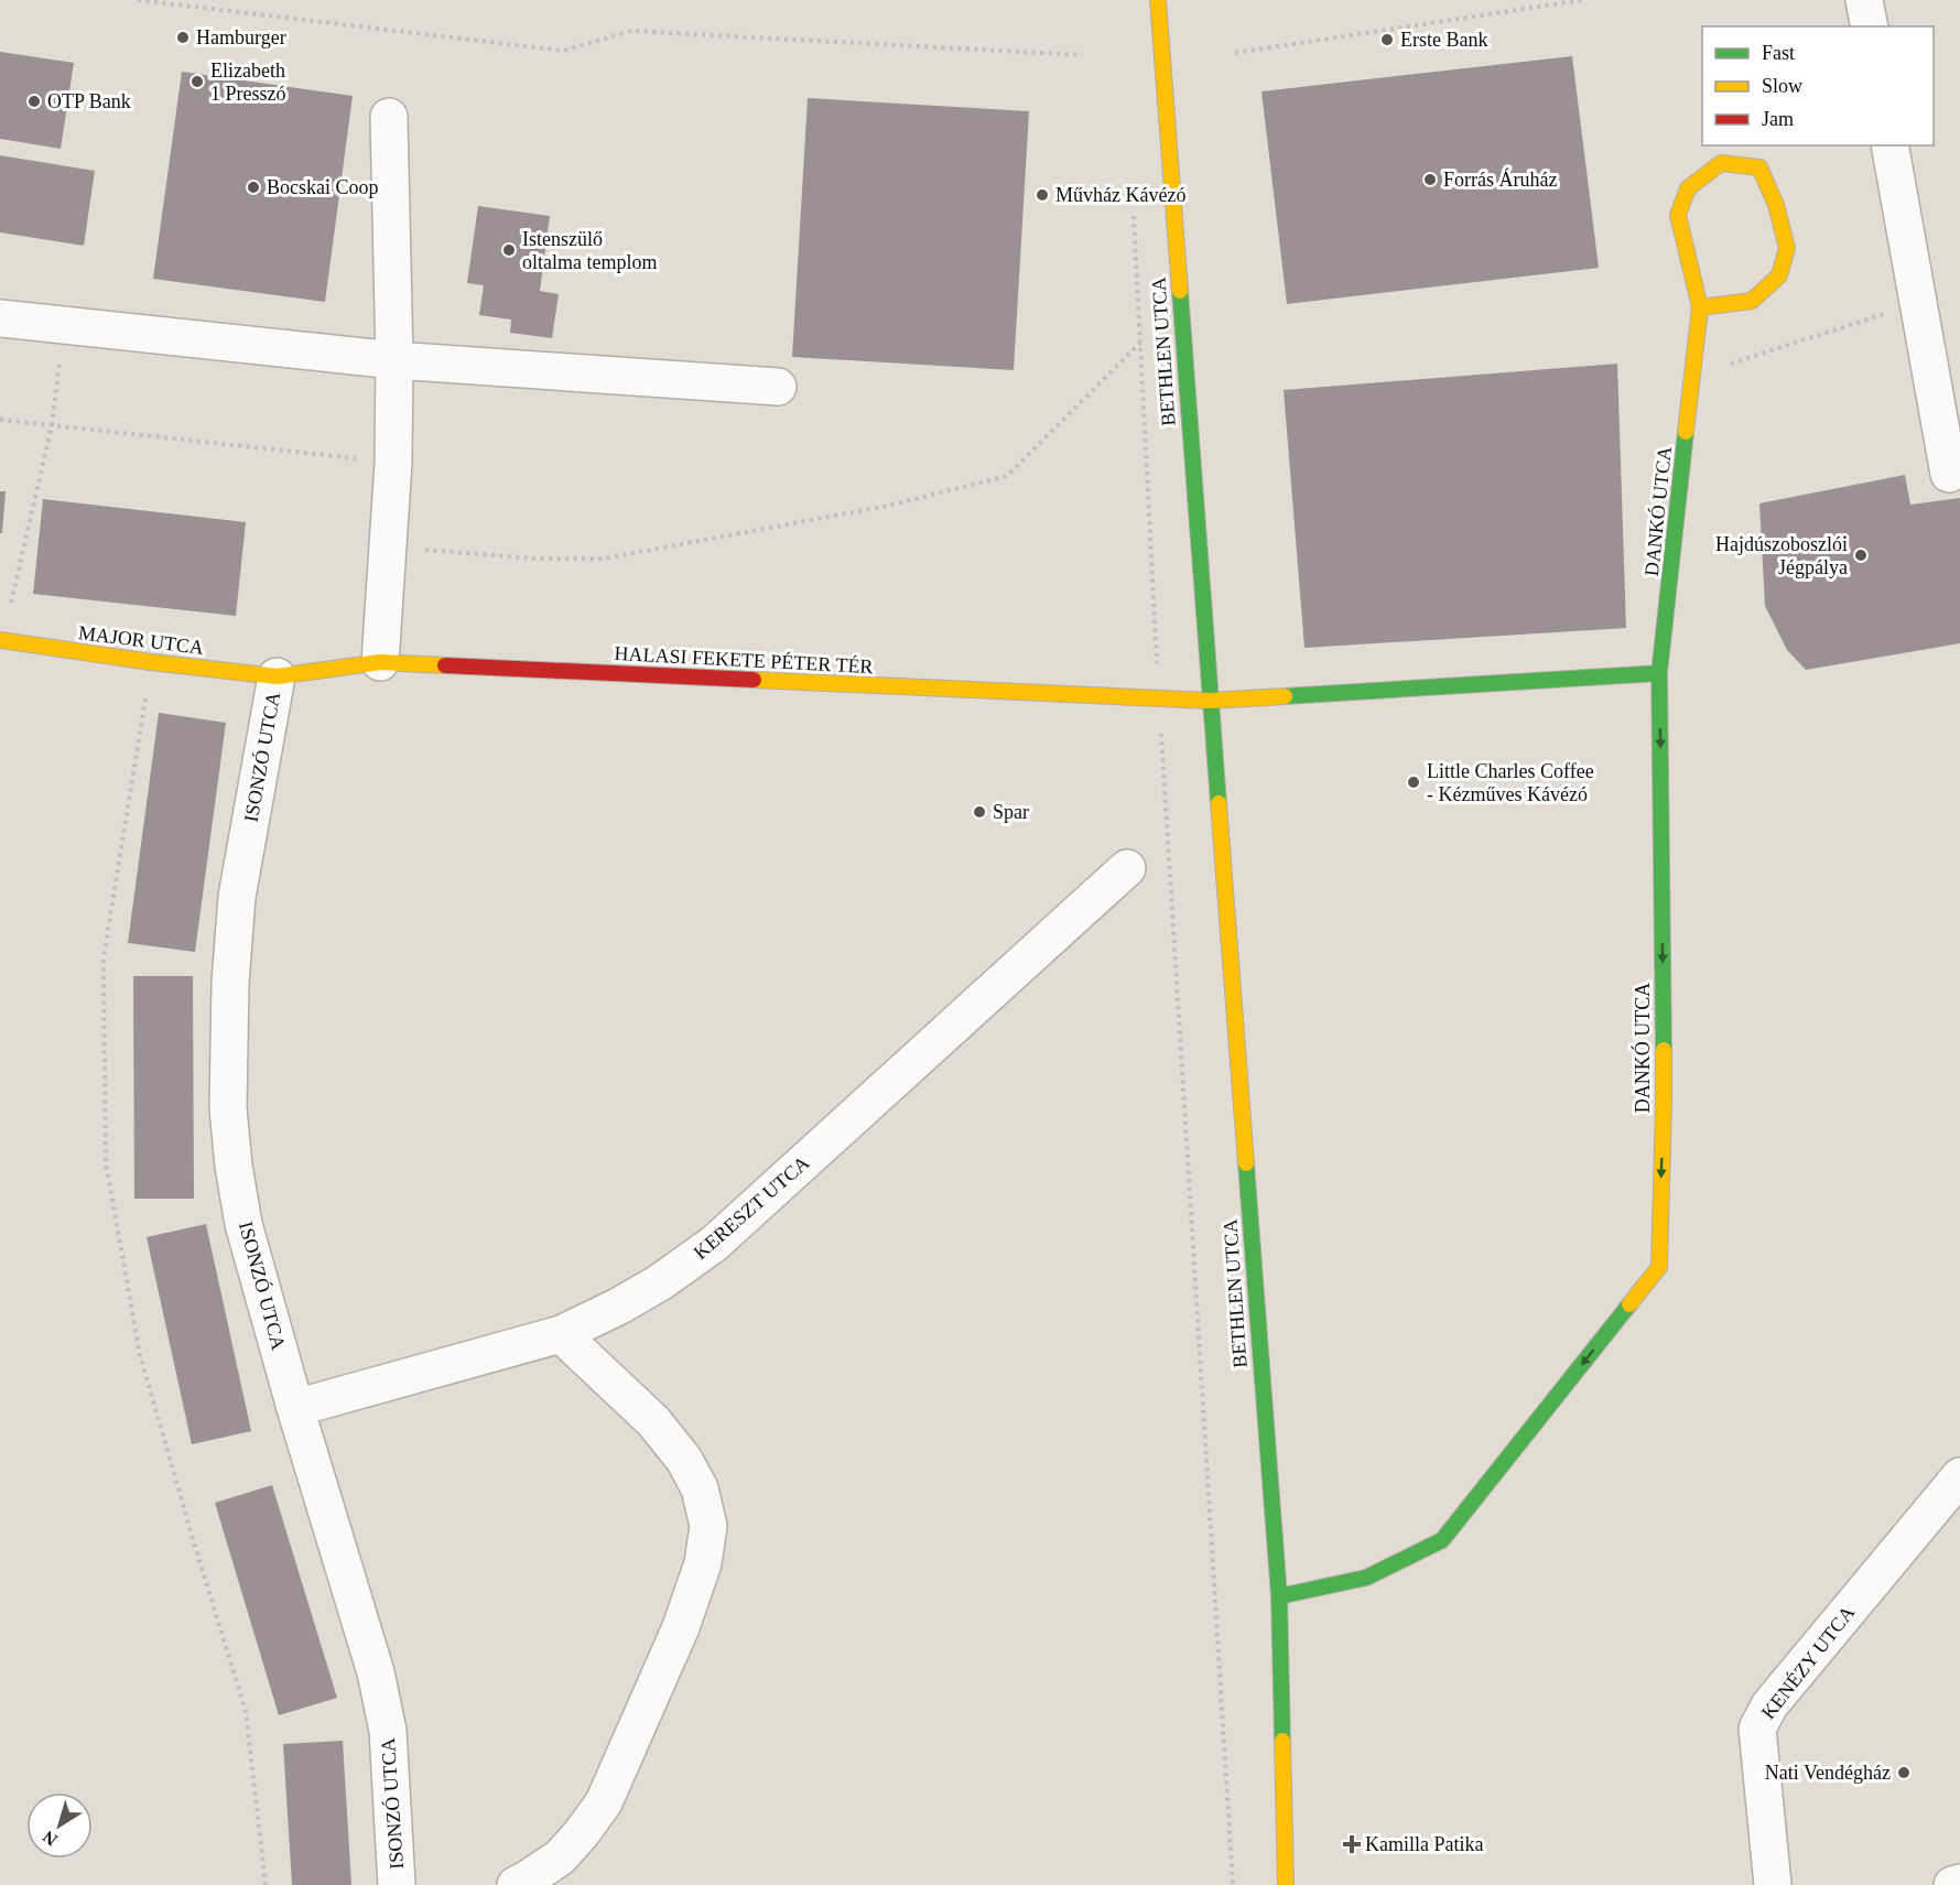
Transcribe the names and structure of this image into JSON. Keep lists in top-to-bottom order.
{
  "streets": {
    "street": [
      "BETHLEN UTCA",
      "DANKÓ UTCA",
      "MAJOR UTCA",
      "HALASI FEKETE PÉTER TÉR",
      "ISONZÓ UTCA",
      "KERESZT UTCA",
      "KENÉZY UTCA"
    ]
  },
  "crossings": [
    ["BETHLEN UTCA", "DANKÓ UTCA"],
    ["BETHLEN UTCA", "HALASI FEKETE PÉTER TÉR"],
    ["MAJOR UTCA", "HALASI FEKETE PÉTER TÉR"],
    ["MAJOR UTCA", "ISONZÓ UTCA"],
    ["HALASI FEKETE PÉTER TÉR", "ISONZÓ UTCA"],
    ["ISONZÓ UTCA", "KERESZT UTCA"]
  ],
  "one_way": ["DANKÓ UTCA"],
  "places": {
    "other": [
      "Hamburger",
      "Erste Bank",
      "Elizabeth 1 Presszó",
      "OTP Bank",
      "Forrás Áruház",
      "Bocskai Coop",
      "Művház Kávézó",
      "Istenszülő oltalma templom",
      "Hajdúszoboszlói Jégpálya",
      "Little Charles Coffee - Kézműves Kávézó",
      "Spar",
      "Nati Vendégház"
    ],
    "health": ["Kamilla Patika"]
  },
  "legend": ["Fast", "Slow", "Jam"],
  "north": "bottom left"
}
